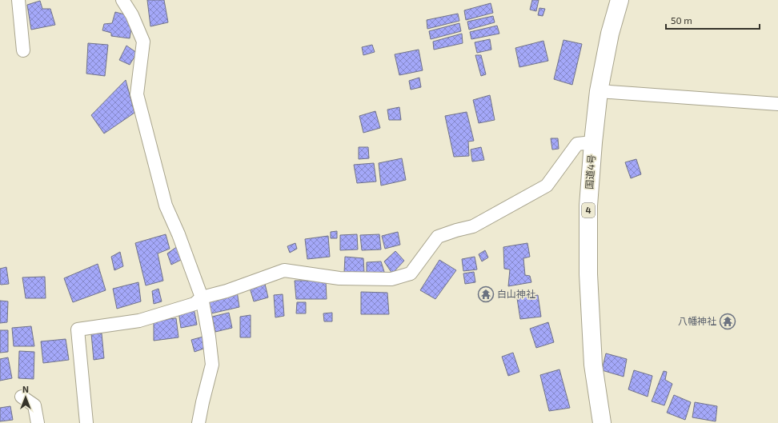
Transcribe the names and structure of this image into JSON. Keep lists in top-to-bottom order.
{
  "streets": {
    "highway": ["国道4号", "4"]
  },
  "places": {
    "temple": ["白山神社", "八幡神社"]
  },
  "scale_bar": "50 m",
  "north": "top"
}
